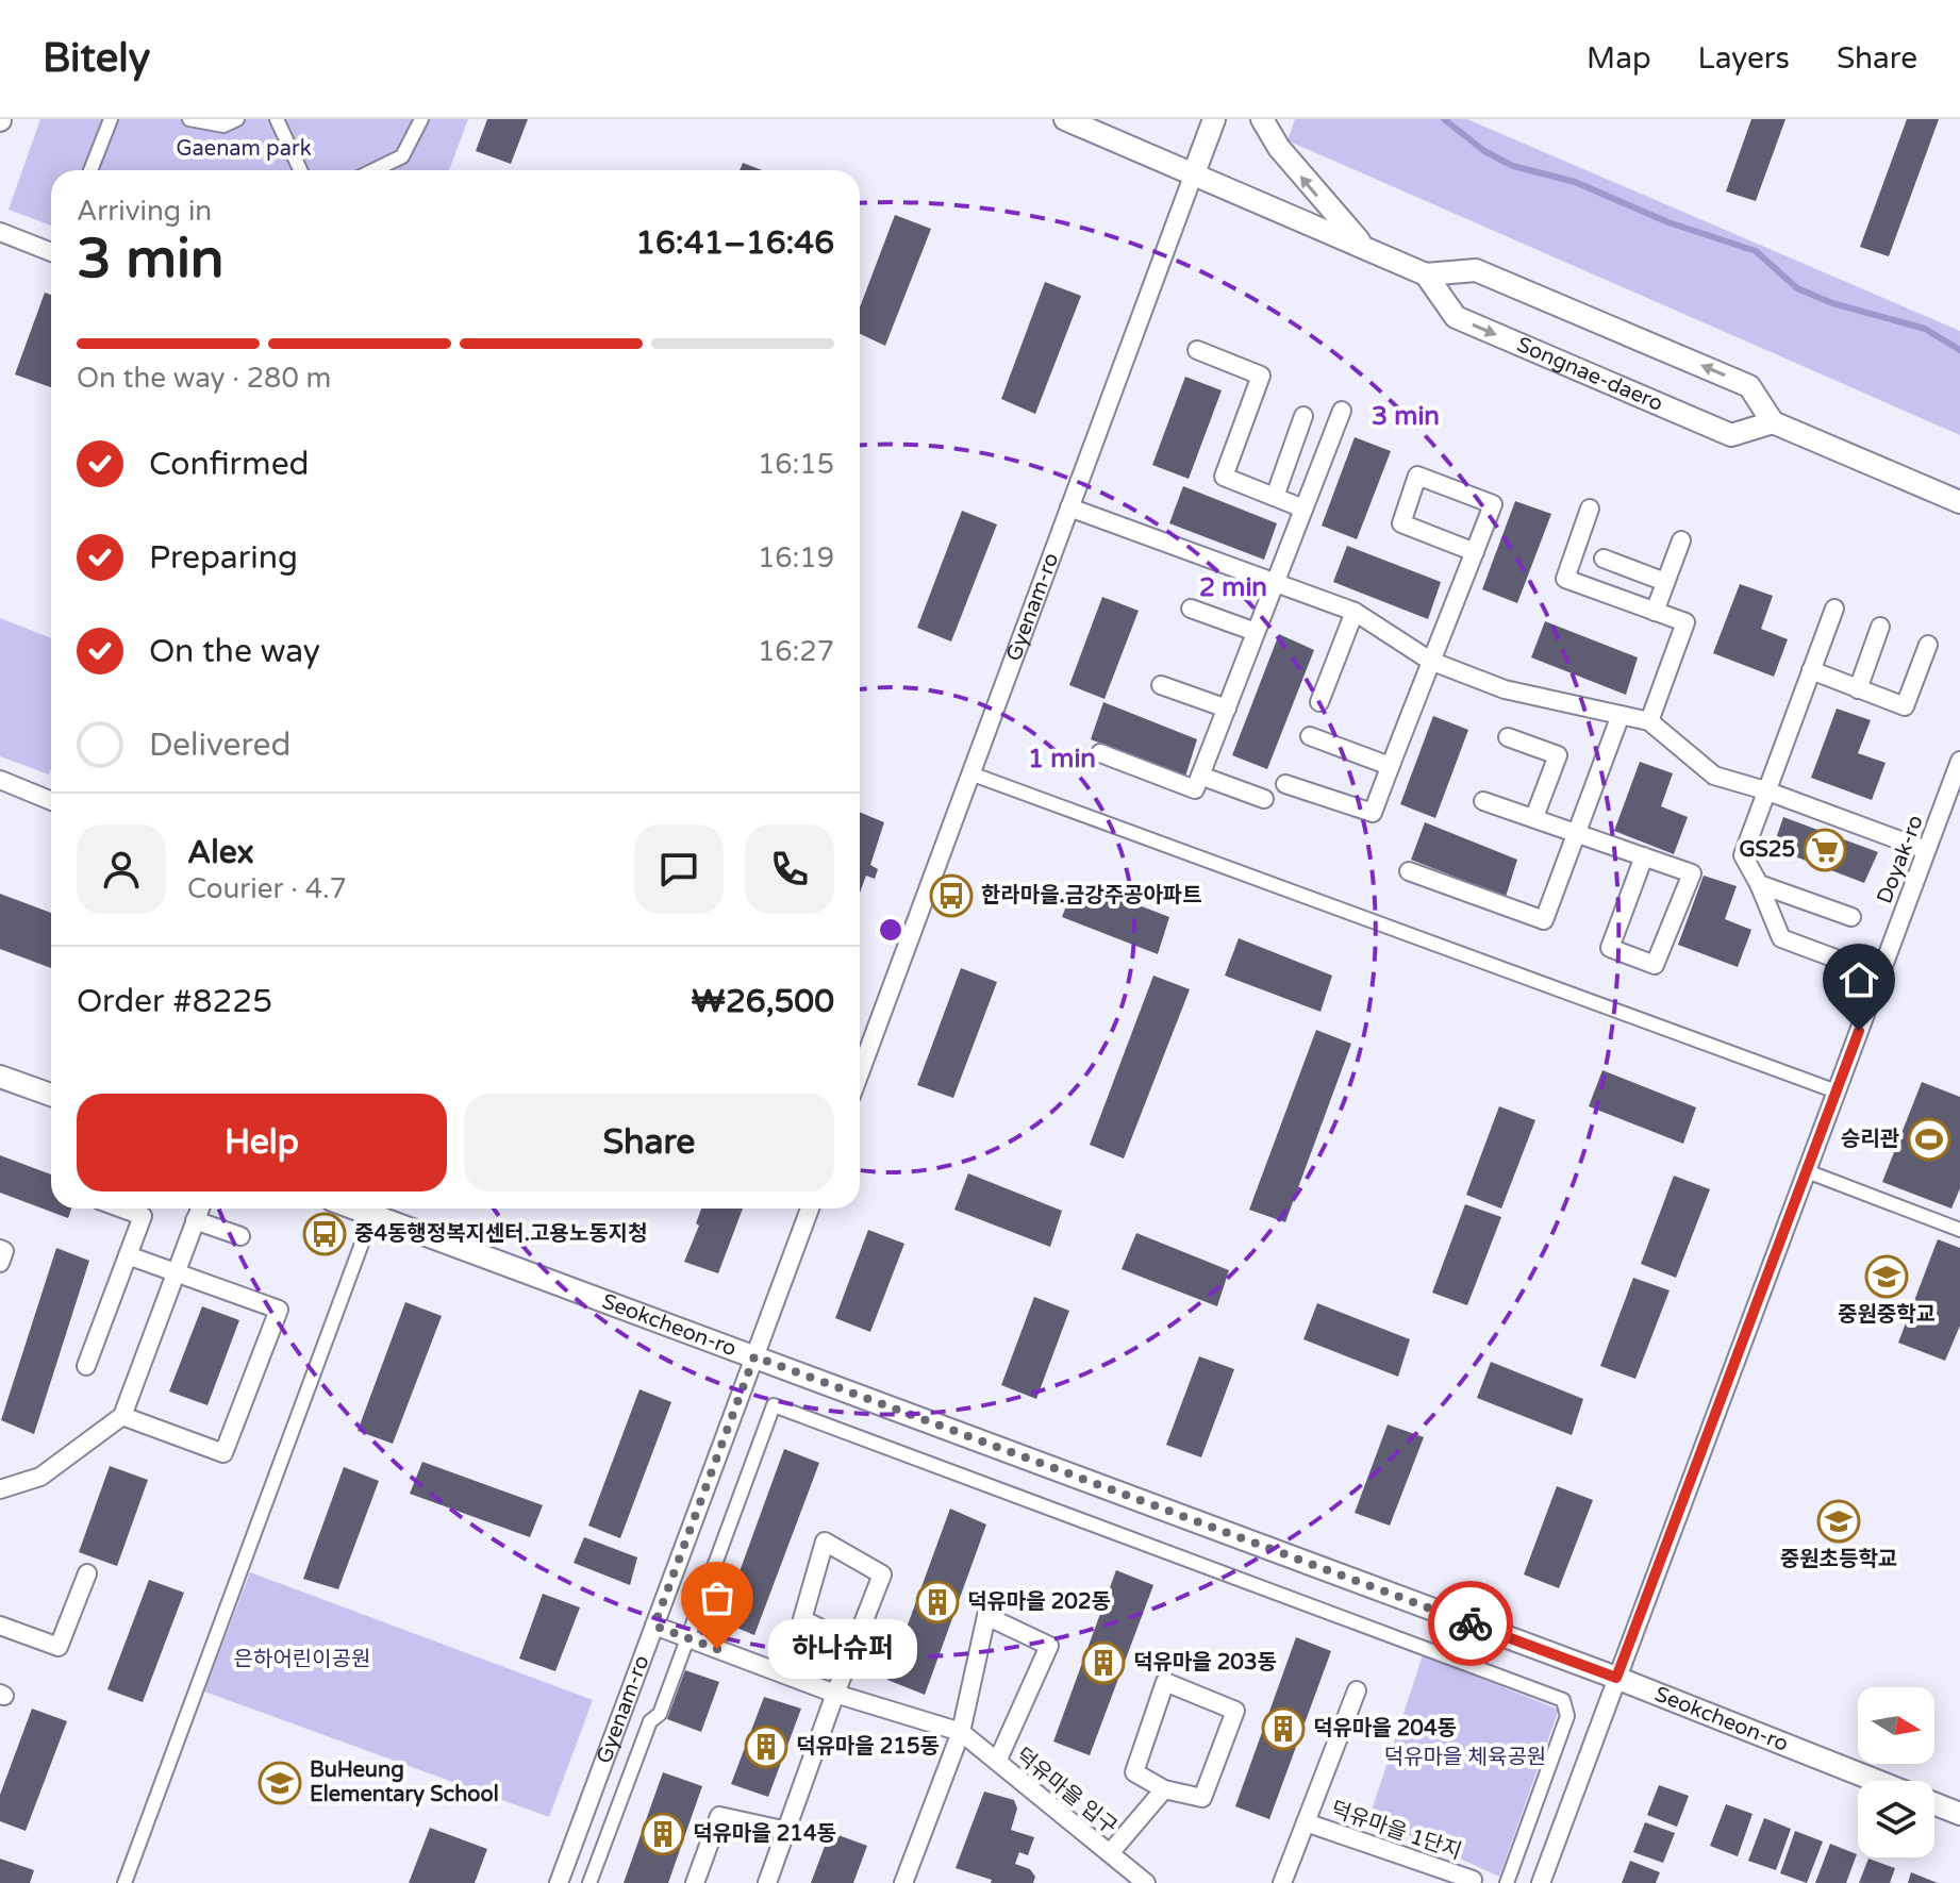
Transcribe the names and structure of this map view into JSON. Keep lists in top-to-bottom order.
{
  "streets": {
    "street": [
      "Songnae-daero",
      "Gyenam-ro",
      "Doyak-ro",
      "Seokcheon-ro",
      "덕유마을 입구",
      "덕유마을 1단지"
    ]
  },
  "crossings": [
    ["Gyenam-ro", "Seokcheon-ro"],
    ["Doyak-ro", "Seokcheon-ro"]
  ],
  "parks": ["Gaenam park", "은하어린이공원", "덕유마을 체육공원"],
  "places": {
    "supermarket": ["GS25"],
    "bus stop": ["한라마을.금강주공아파트", "중4동행정복지센터.고용노동지청"],
    "sports": ["승리관"],
    "school or university": ["중원중학교", "중원초등학교", "BuHeung Elementary School"],
    "building": [
      "덕유마을 202동",
      "덕유마을 203동",
      "덕유마을 204동",
      "덕유마을 215동",
      "덕유마을 214동"
    ],
    "other": ["하나슈퍼"]
  },
  "north": "right",
  "page": {
    "header": "Bitely",
    "nav": ["Map", "Layers", "Share"],
    "heading": ["3 min", "Arriving in", "16:41–16:46"],
    "panel": [
      "Alex",
      "Courier · 4.7",
      "Order #8225",
      "₩26,500"
    ],
    "bar": "On the way · 280 m",
    "list": [
      ["Confirmed", "16:15"],
      ["Preparing", "16:19"],
      ["On the way", "16:27"],
      "Delivered"
    ],
    "buttons": ["Help", "Share"],
    "bubble": "하나슈퍼"
  },
  "rings": ["3 min", "2 min", "1 min"]
}
